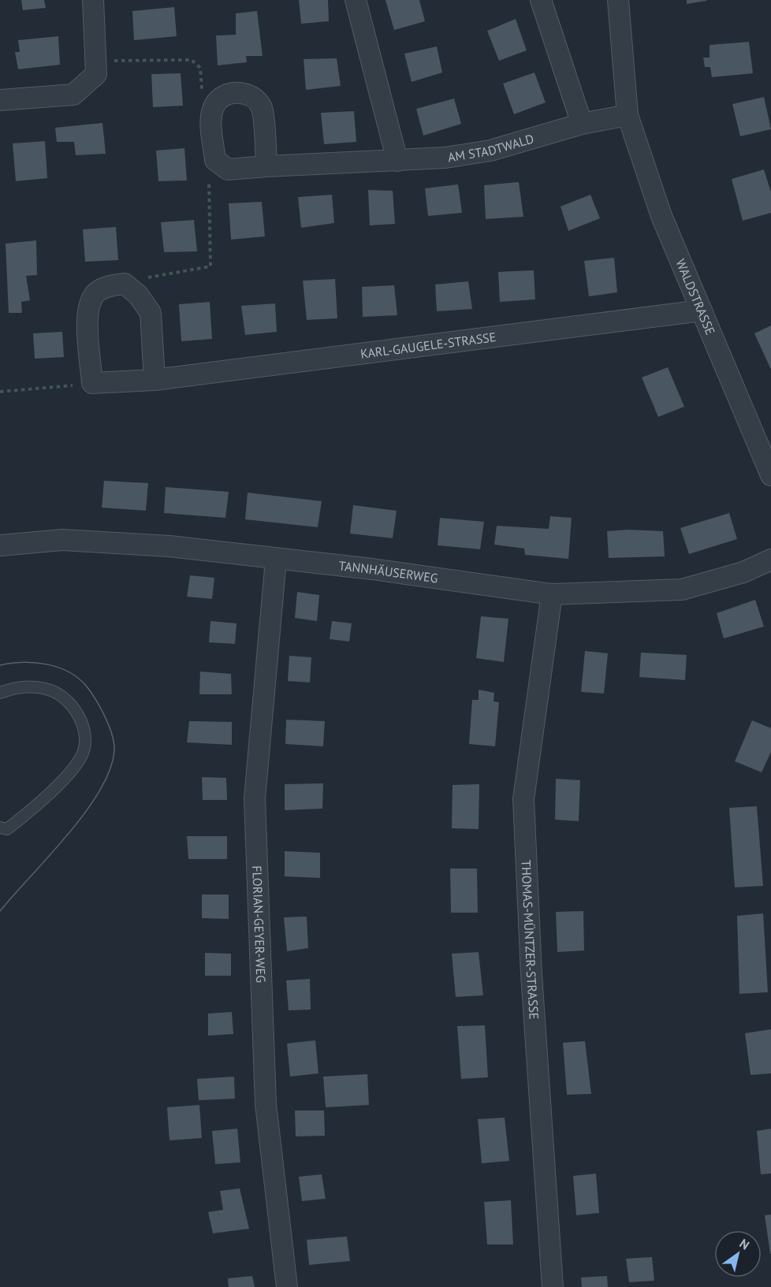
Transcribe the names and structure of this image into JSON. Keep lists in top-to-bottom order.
{
  "streets": {
    "street": [
      "AM STADTWALD",
      "WALDSTRASSE",
      "KARL-GAUGELE-STRASSE",
      "TANNHÄUSERWEG",
      "FLORIAN-GEYER-WEG",
      "THOMAS-MÜNTZER-STRASSE"
    ]
  },
  "crossings": [
    ["WALDSTRASSE", "KARL-GAUGELE-STRASSE"],
    ["TANNHÄUSERWEG", "FLORIAN-GEYER-WEG"],
    ["TANNHÄUSERWEG", "THOMAS-MÜNTZER-STRASSE"]
  ],
  "north": "top right"
}
